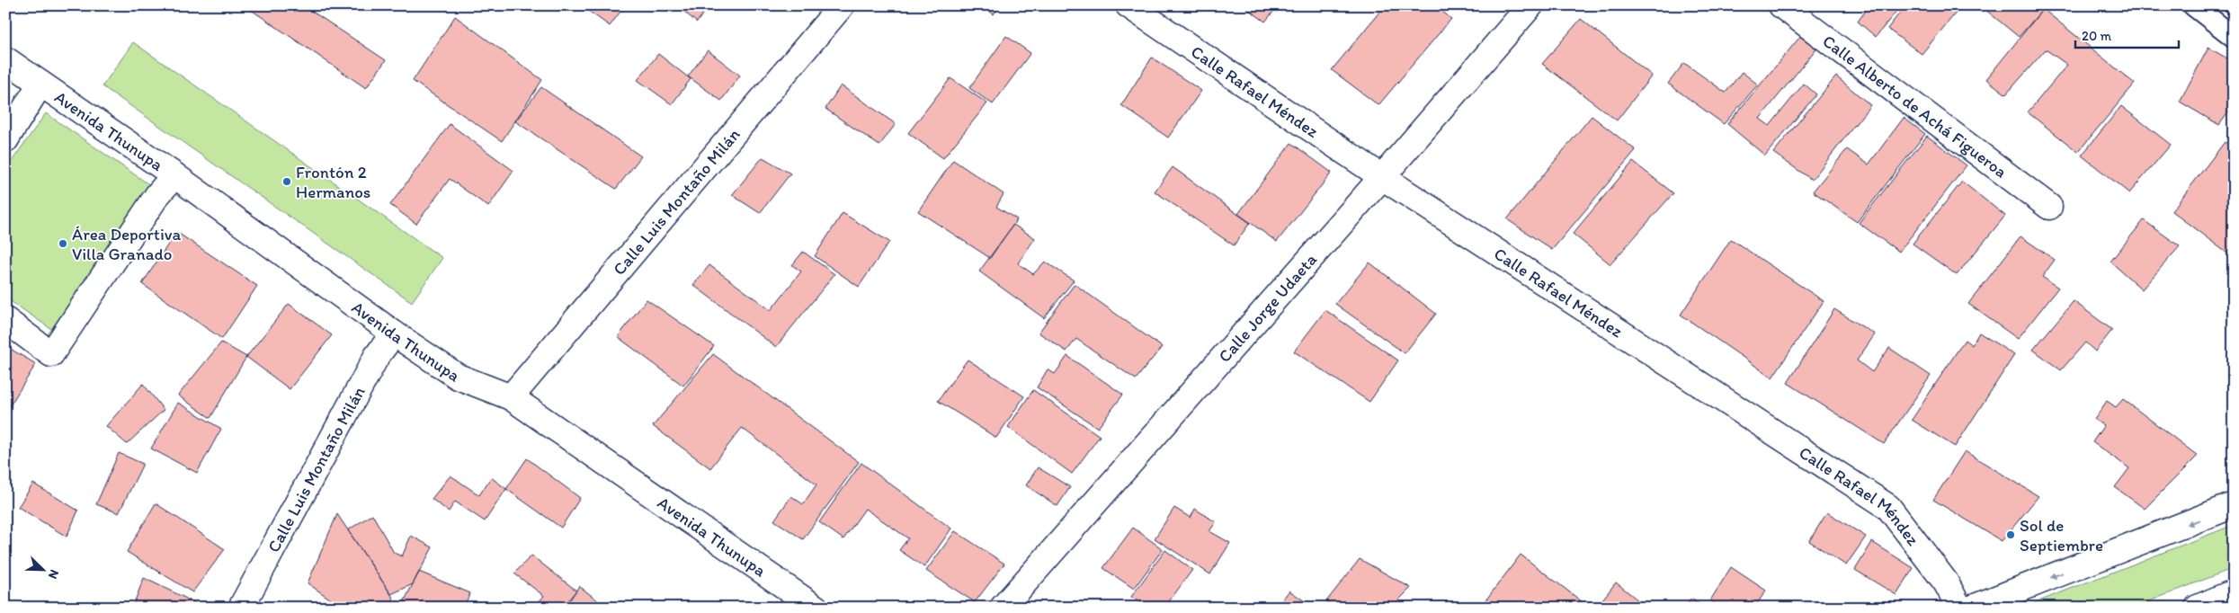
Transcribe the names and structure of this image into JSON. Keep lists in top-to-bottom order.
{
  "streets": {
    "street": [
      "Calle Rafael Méndez",
      "Calle Alberto de Achá Figueroa",
      "Avenida Thunupa",
      "Calle Luis Montaño Milán",
      "Calle Jorge Udaeta"
    ]
  },
  "crossings": [
    ["Calle Rafael Méndez", "Calle Jorge Udaeta"],
    ["Avenida Thunupa", "Calle Luis Montaño Milán"]
  ],
  "places": ["Frontón 2 Hermanos", "Área Deportiva Villa Granado", "Sol de Septiembre"],
  "scale_bar": "20 m",
  "north": "bottom right"
}
